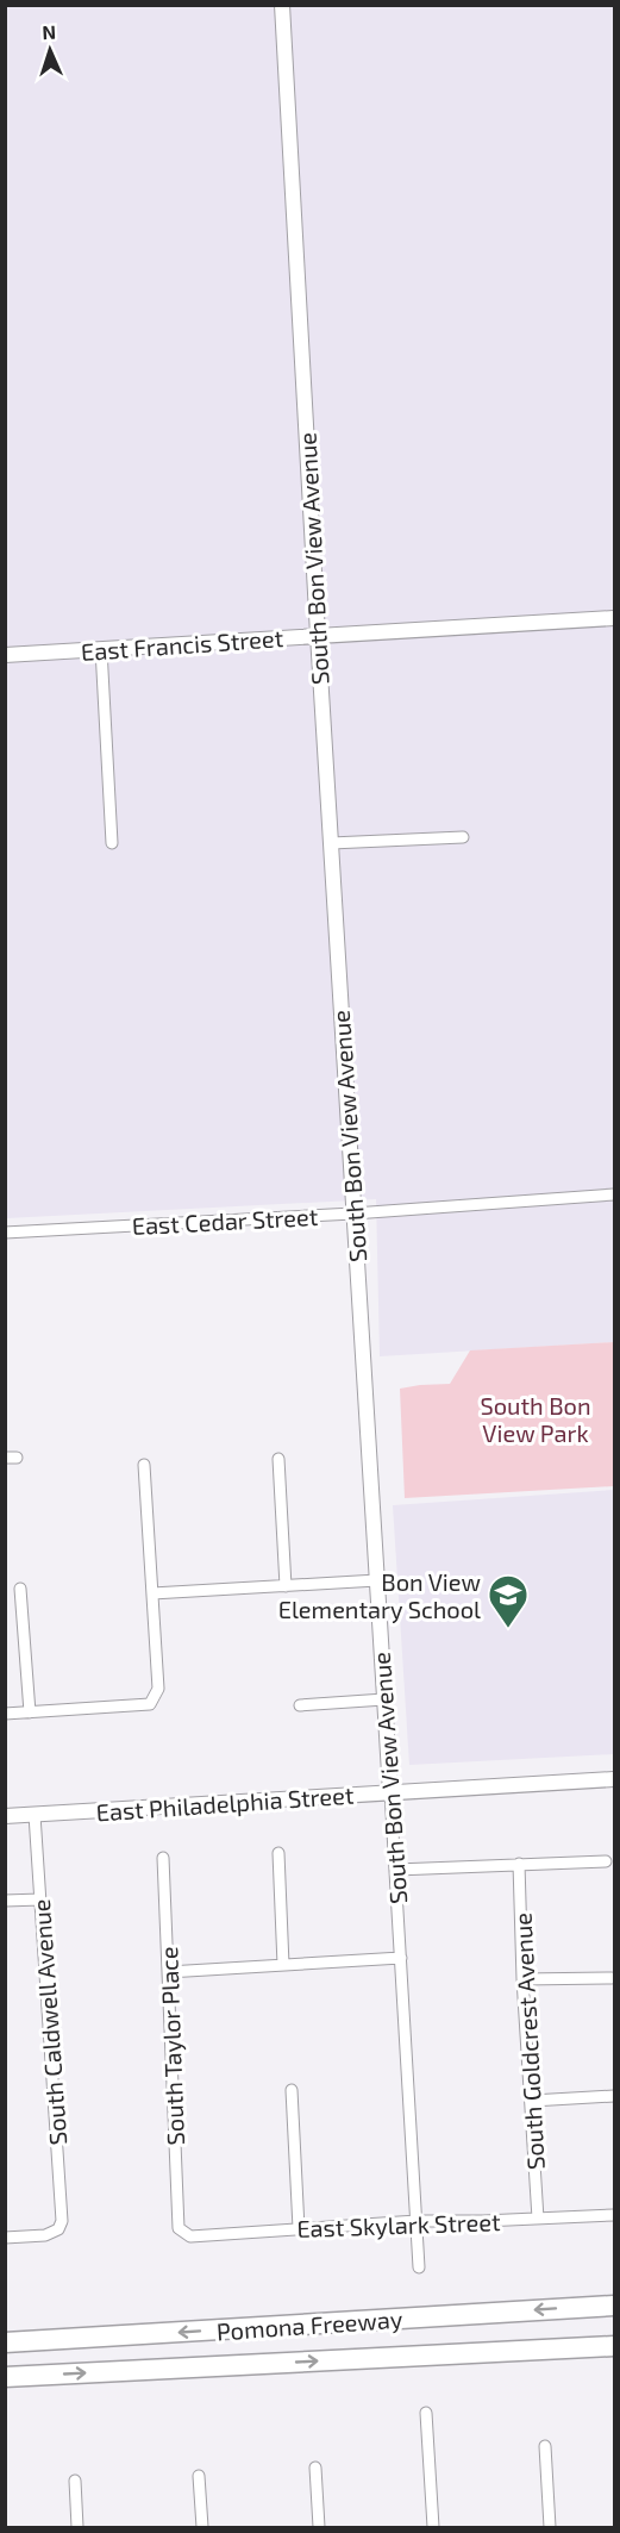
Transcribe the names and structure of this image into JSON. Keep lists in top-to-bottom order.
{
  "streets": {
    "highway": ["Pomona Freeway"],
    "street": [
      "South Bon View Avenue",
      "East Francis Street",
      "East Cedar Street",
      "East Philadelphia Street",
      "South Caldwell Avenue",
      "South Goldcrest Avenue",
      "South Taylor Place",
      "East Skylark Street"
    ]
  },
  "crossings": [
    ["South Bon View Avenue", "East Francis Street"],
    ["South Bon View Avenue", "East Cedar Street"],
    ["South Bon View Avenue", "East Philadelphia Street"],
    ["South Bon View Avenue", "East Skylark Street"],
    ["East Philadelphia Street", "South Caldwell Avenue"],
    ["South Goldcrest Avenue", "East Skylark Street"],
    ["South Taylor Place", "East Skylark Street"]
  ],
  "parks": ["South Bon View Park"],
  "places": {
    "school or university": ["Bon View Elementary School"]
  },
  "north": "top"
}
